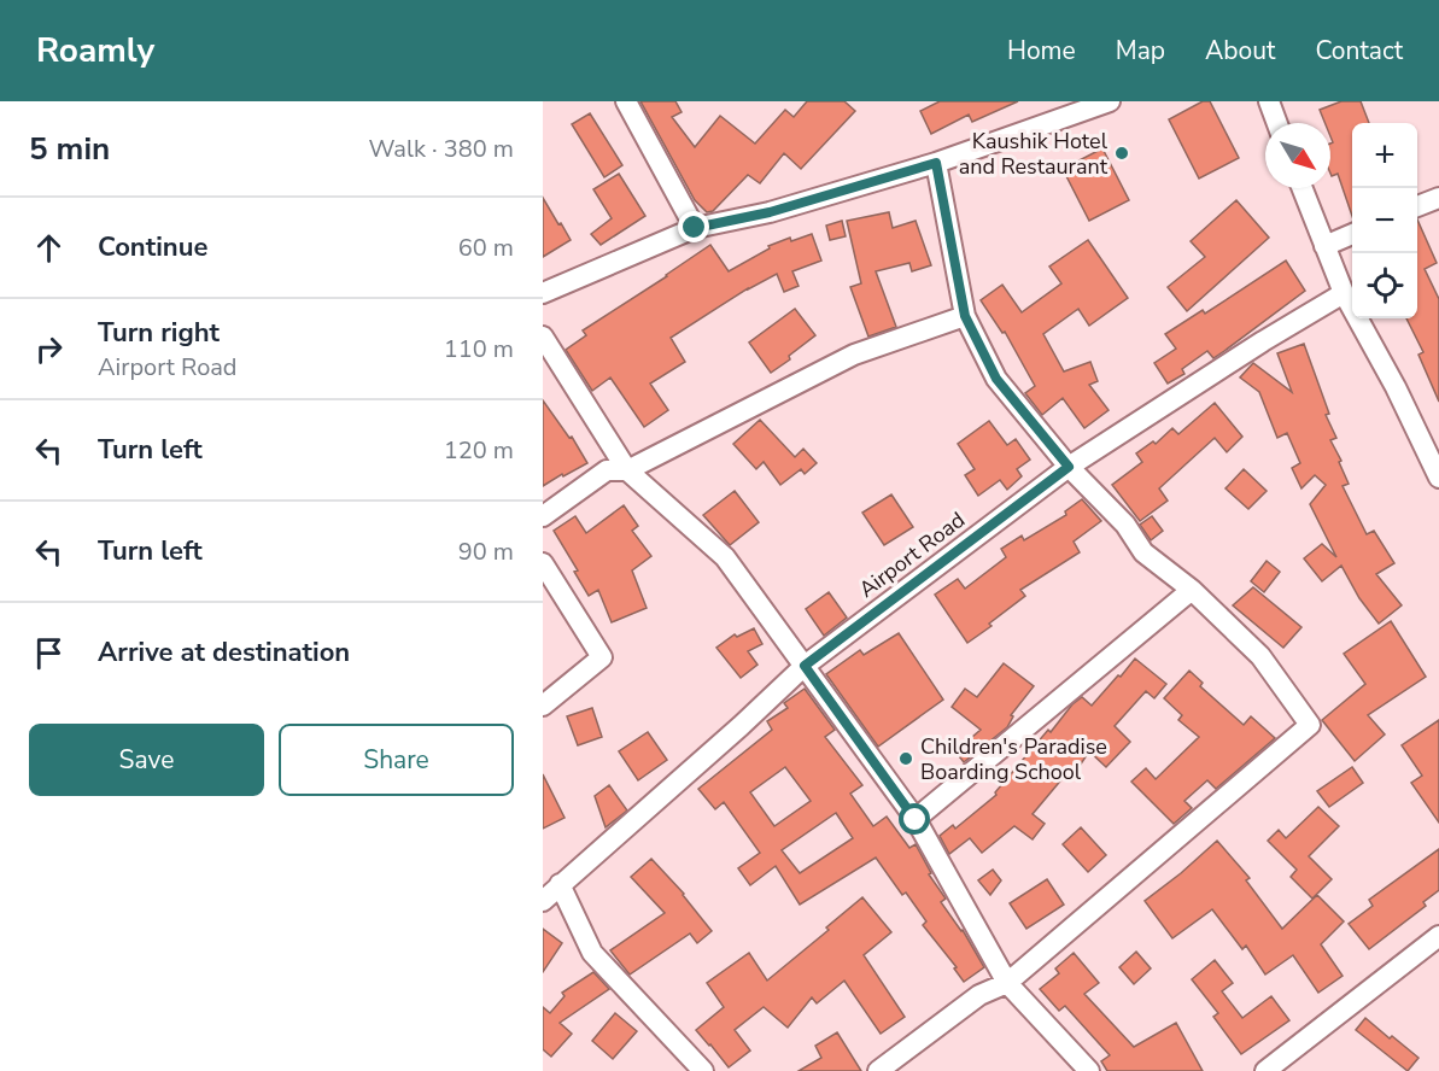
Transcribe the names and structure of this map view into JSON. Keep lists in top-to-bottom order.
{
  "streets": {
    "street": ["Airport Road"]
  },
  "places": ["Kaushik Hotel and Restaurant", "Children's Paradise Boarding School"],
  "north": "bottom right",
  "page": {
    "header": "Roamly",
    "nav": [
      "Home",
      "Map",
      "About",
      "Contact"
    ],
    "heading": ["5 min", "Walk · 380 m"],
    "map_buttons": ["+", "−"],
    "list": [
      ["Continue", "60 m"],
      ["Turn right", "Airport Road", "110 m"],
      ["Turn left", "120 m"],
      ["Turn left", "90 m"],
      "Arrive at destination"
    ],
    "buttons": ["Save", "Share"]
  }
}
